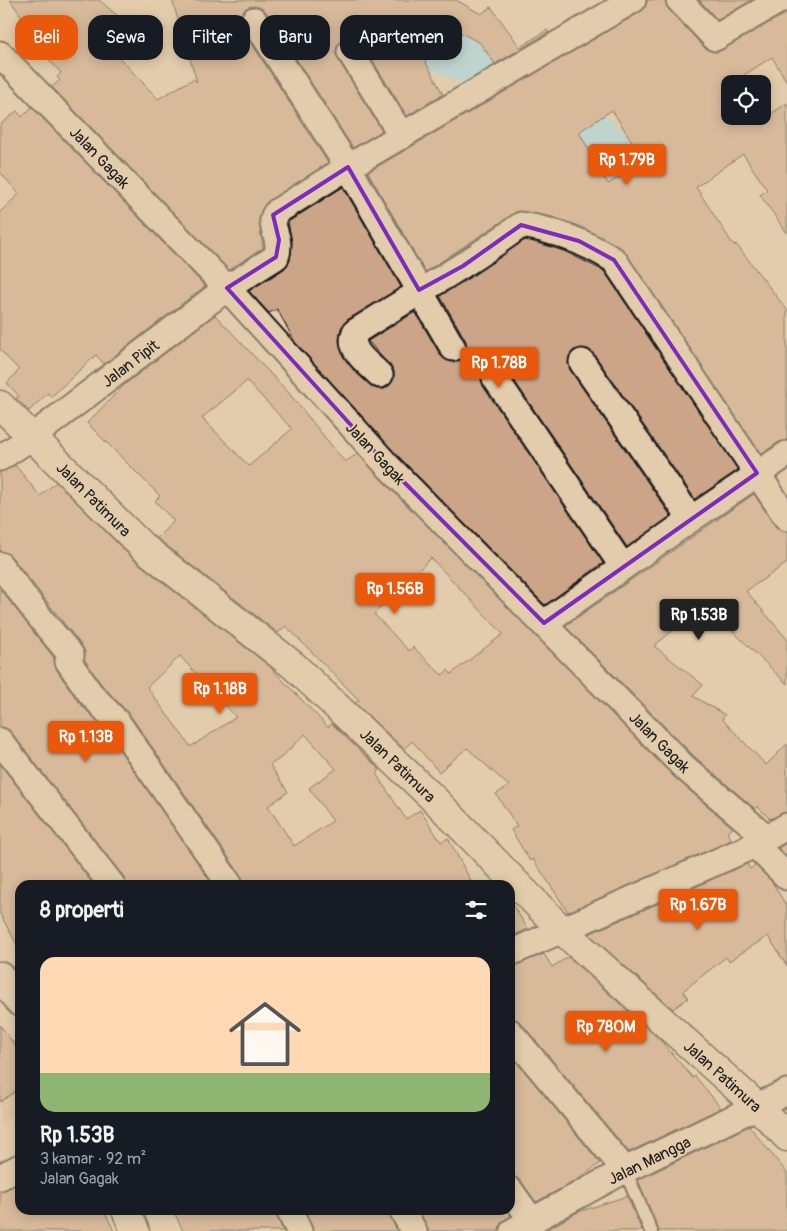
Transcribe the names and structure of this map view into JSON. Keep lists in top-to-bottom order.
{
  "streets": {
    "main road": ["Jalan Patimura"],
    "street": ["Jalan Gagak", "Jalan Pipit", "Jalan Mangga"]
  },
  "crossings": [
    ["Jalan Gagak", "Jalan Pipit"],
    ["Jalan Pipit", "Jalan Patimura"],
    ["Jalan Patimura", "Jalan Mangga"]
  ],
  "page": {
    "chip": [
      "Beli",
      "Sewa",
      "Filter",
      "Baru",
      "Apartemen"
    ],
    "price": [
      "Rp 1.79B",
      "Rp 1.78B",
      "Rp 1.56B",
      "Rp 1.53B",
      "Rp 1.18B",
      "Rp 1.13B",
      "Rp 1.67B",
      "Rp 780M"
    ],
    "heading": "8 properti",
    "list": [
      {
        "name": "Rp 1.53B",
        "note": "3 kamar · 92 m² · Jalan Gagak"
      }
    ]
  }
}
